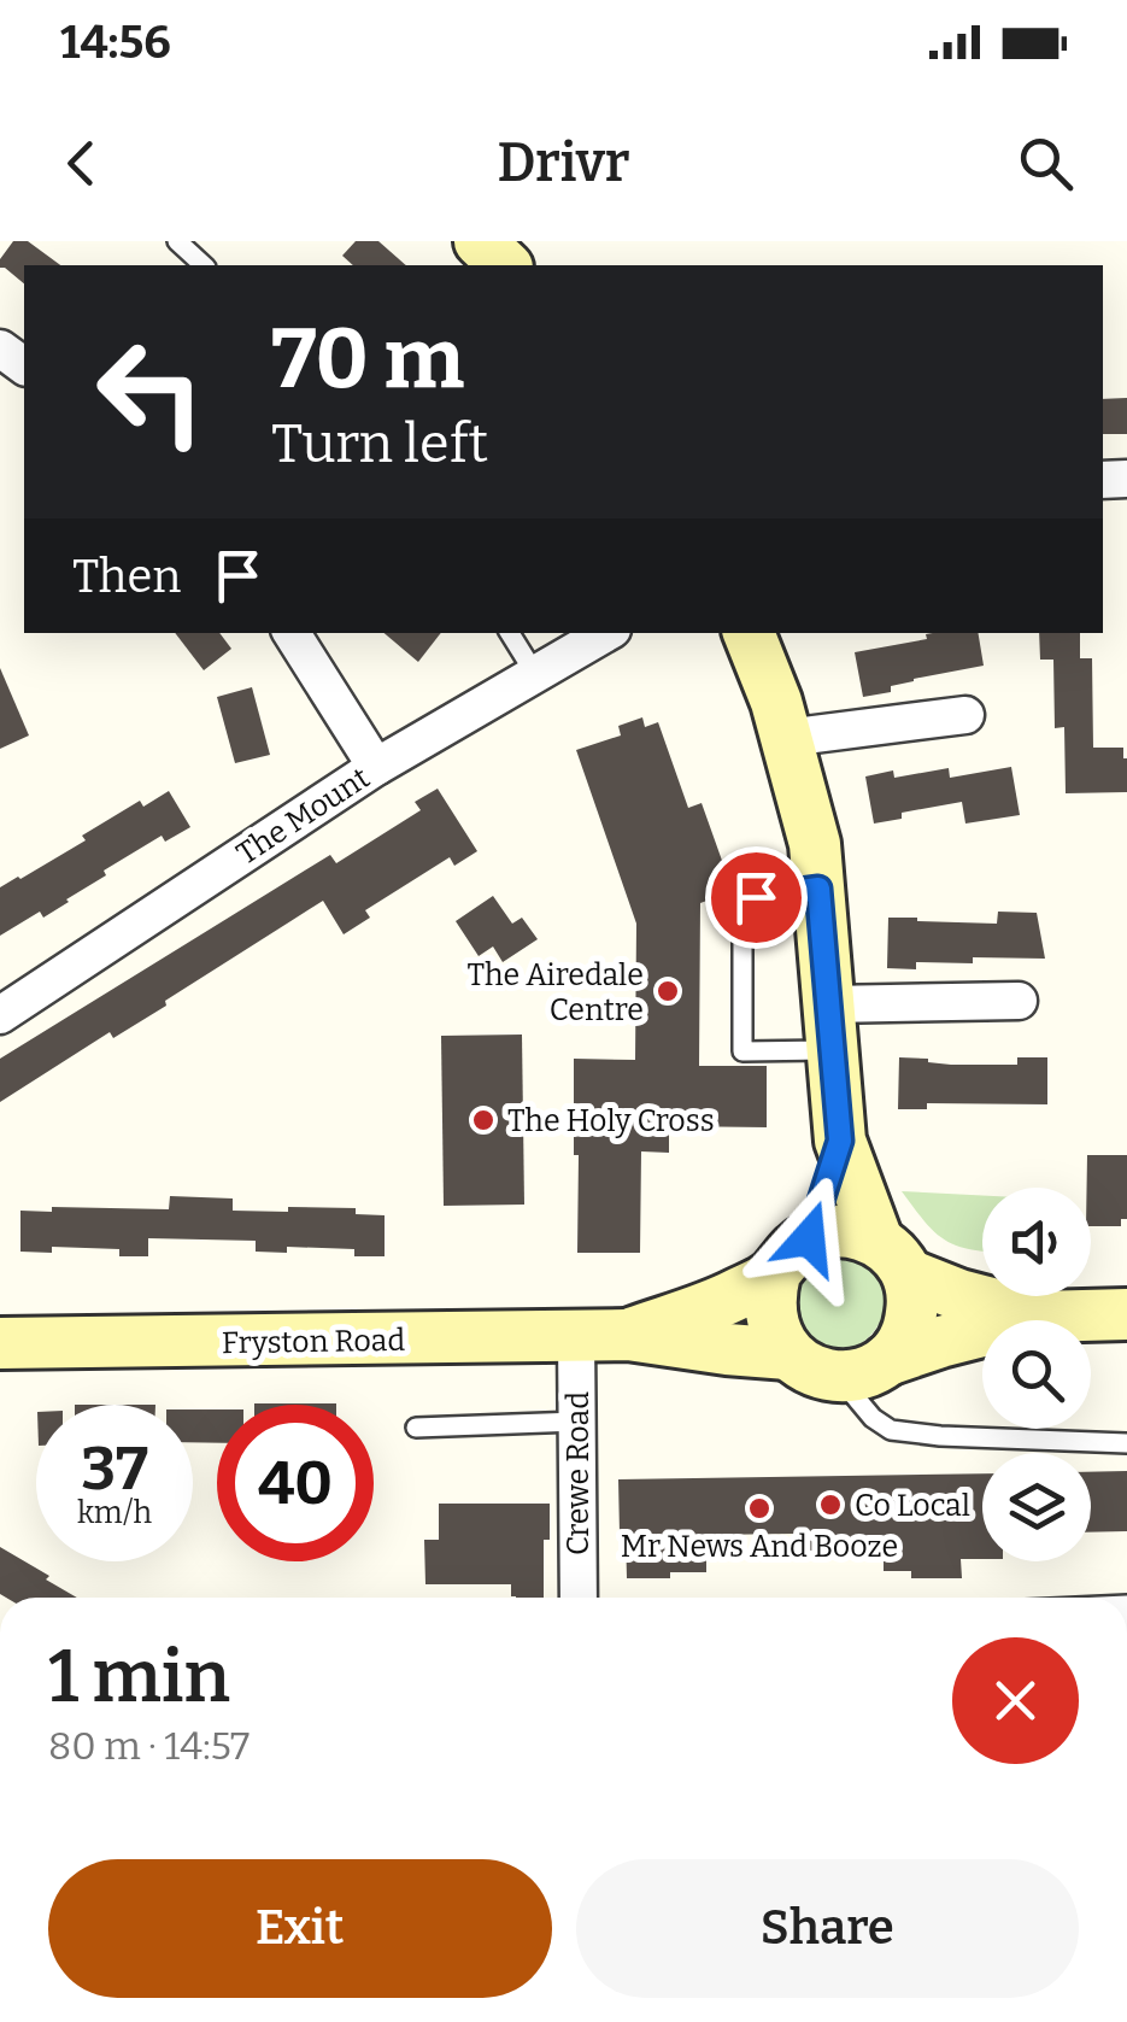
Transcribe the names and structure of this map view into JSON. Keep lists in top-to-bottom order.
{
  "streets": {
    "street": ["The Mount", "Fryston Road", "Crewe Road"]
  },
  "crossings": [
    ["Fryston Road", "Crewe Road"]
  ],
  "places": [
    "The Airedale Centre",
    "The Holy Cross",
    "Co Local",
    "Mr News And Booze"
  ],
  "page": {
    "status": "14:56",
    "header": "Drivr",
    "turn": ["70 m", "Turn left"],
    "then": "Then",
    "speed": "37 km/h",
    "limit": "40",
    "heading": ["1 min", "80 m · 14:57"],
    "buttons": ["Exit", "Share"]
  }
}
